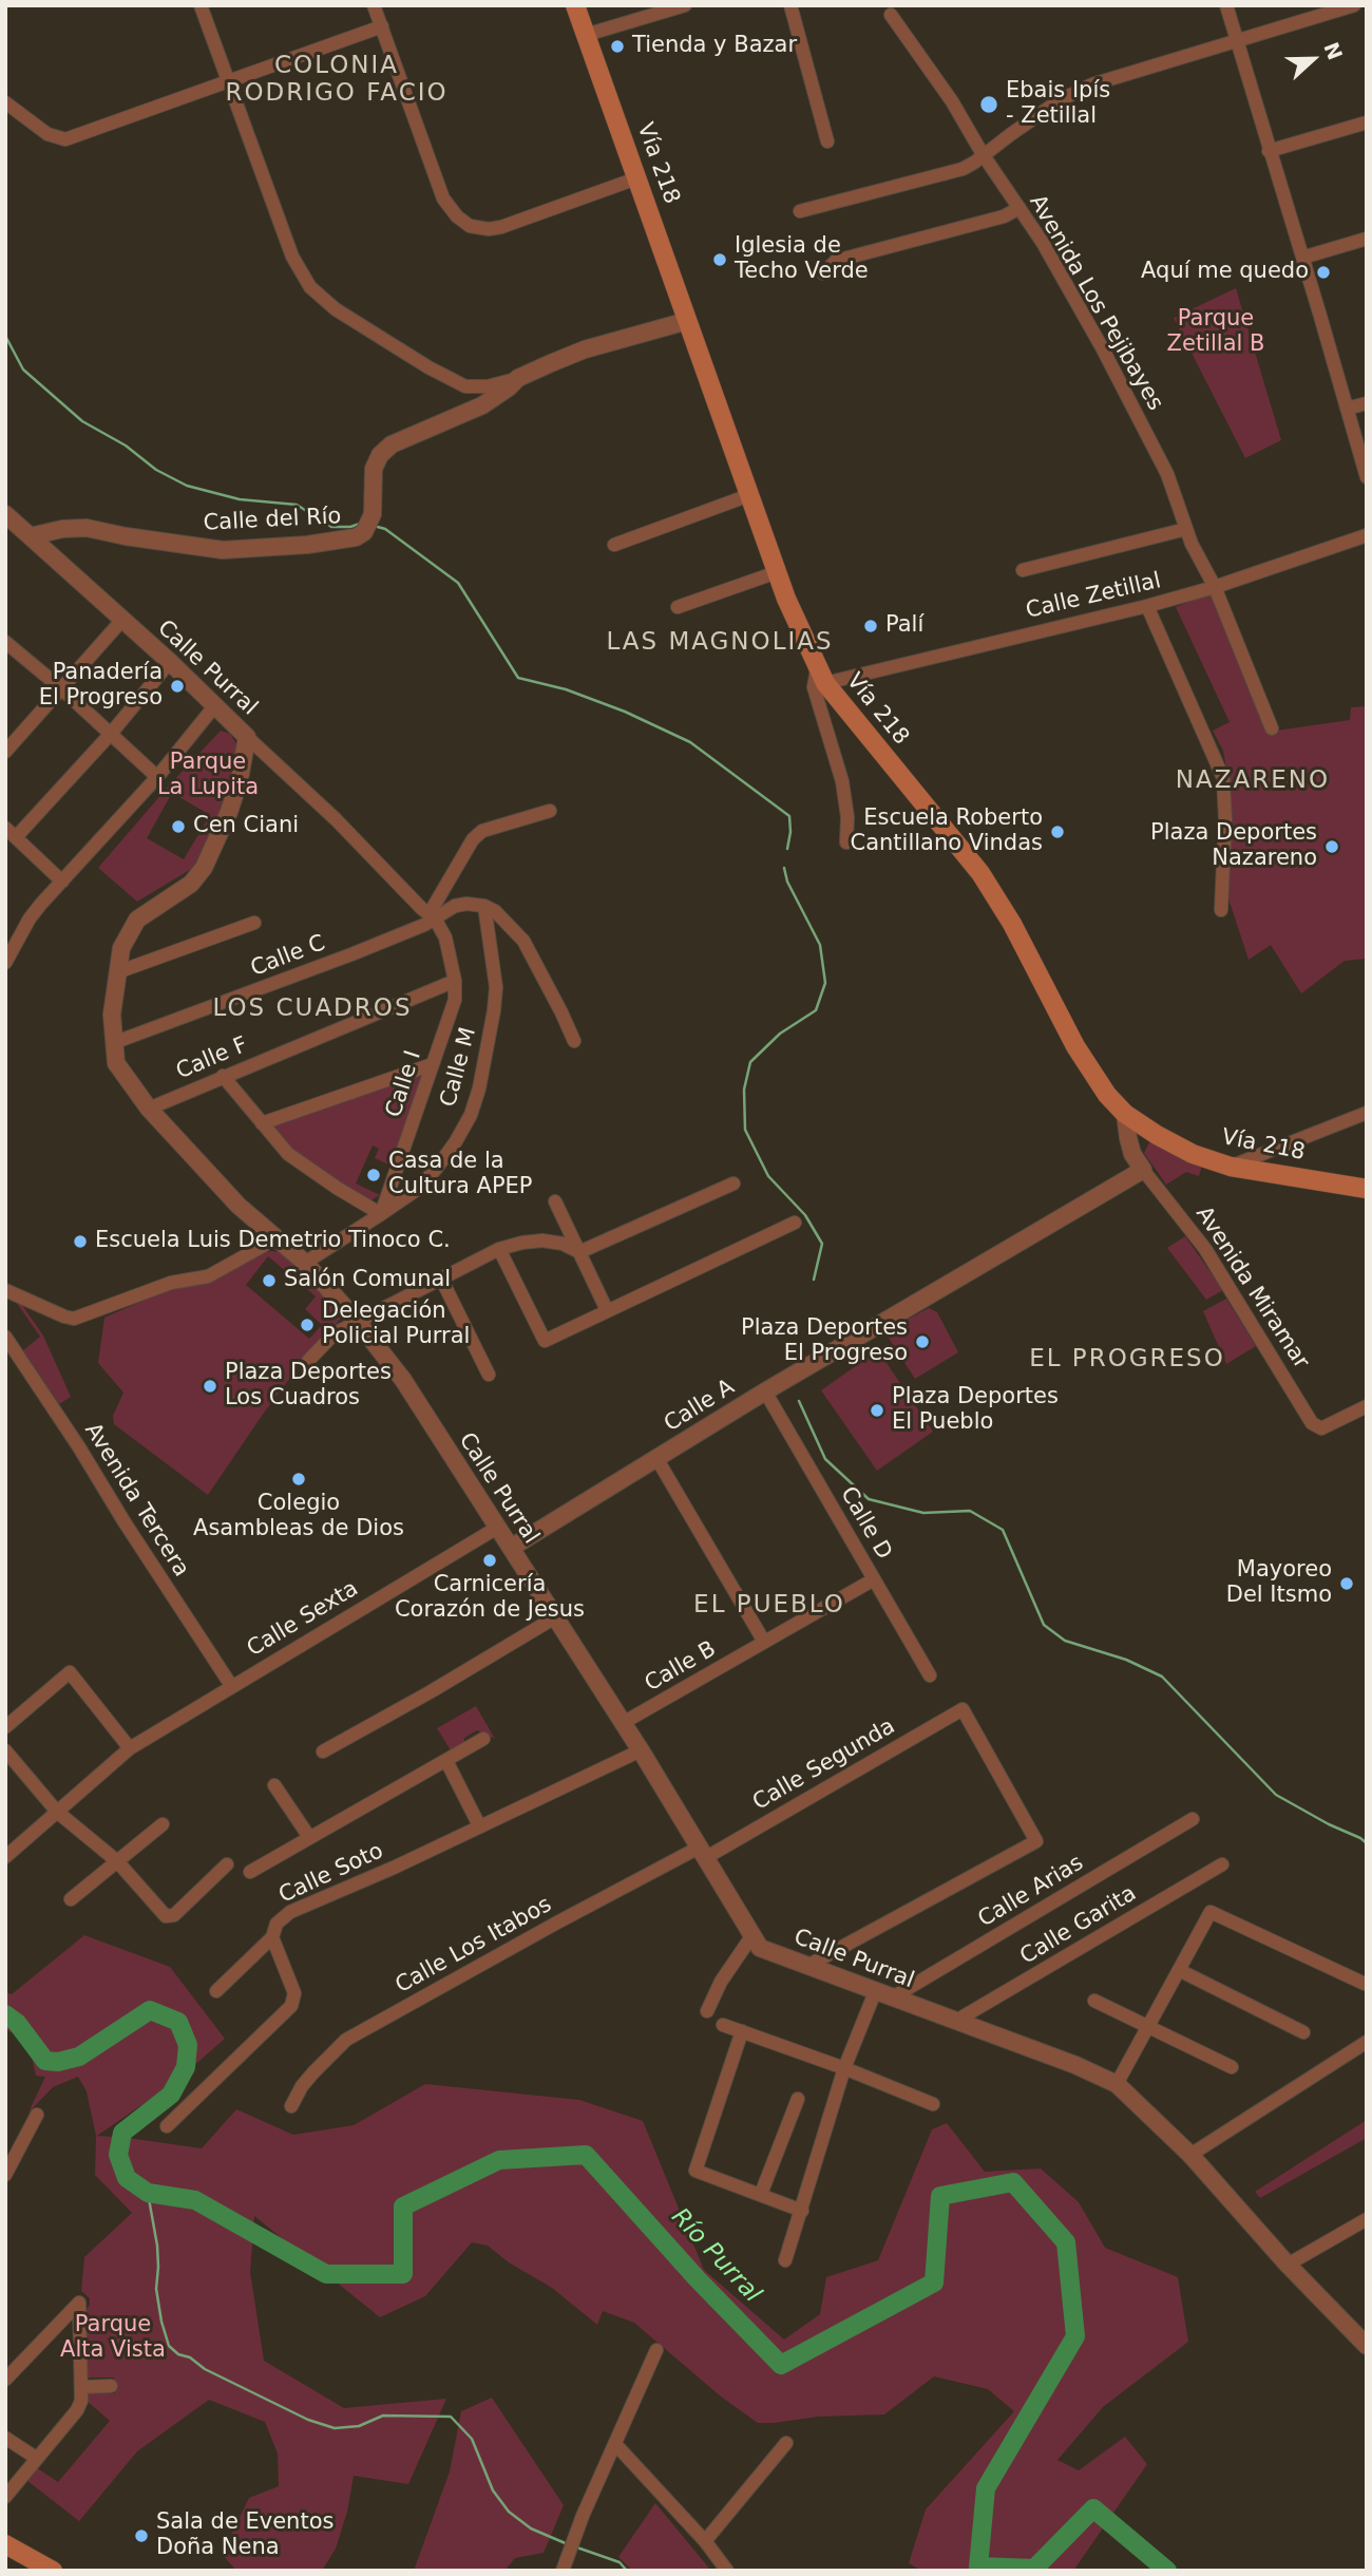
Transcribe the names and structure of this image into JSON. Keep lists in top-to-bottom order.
{
  "streets": {
    "main road": ["Vía 218"],
    "street": [
      "Avenida Los Pejibayes",
      "Calle del Río",
      "Calle Zetillal",
      "Calle Purral",
      "Calle C",
      "Calle F",
      "Calle M",
      "Calle I",
      "Avenida Miramar",
      "Calle A",
      "Avenida Tercera",
      "Calle D",
      "Calle Sexta",
      "Calle B",
      "Calle Segunda",
      "Calle Soto",
      "Calle Arias",
      "Calle Garita",
      "Calle Los Itabos"
    ]
  },
  "crossings": [
    ["Vía 218", "Calle del Río"],
    ["Vía 218", "Calle Zetillal"],
    ["Vía 218", "Avenida Miramar"],
    ["Avenida Los Pejibayes", "Calle Zetillal"],
    ["Calle del Río", "Calle Purral"],
    ["Calle Purral", "Calle C"],
    ["Calle Purral", "Calle F"],
    ["Calle Purral", "Calle I"],
    ["Calle Purral", "Calle A"],
    ["Calle Purral", "Calle Sexta"],
    ["Calle Purral", "Calle B"],
    ["Calle Purral", "Calle Segunda"],
    ["Calle Purral", "Calle Soto"],
    ["Calle Purral", "Calle Arias"],
    ["Calle Purral", "Calle Garita"],
    ["Calle Purral", "Calle Los Itabos"],
    ["Calle C", "Calle M"],
    ["Calle C", "Calle I"],
    ["Calle F", "Calle I"],
    ["Calle M", "Calle I"],
    ["Avenida Miramar", "Calle A"],
    ["Calle A", "Calle D"],
    ["Avenida Tercera", "Calle Sexta"],
    ["Calle D", "Calle B"],
    ["Calle Segunda", "Calle Los Itabos"]
  ],
  "districts": [
    "COLONIA RODRIGO FACIO",
    "LAS MAGNOLIAS",
    "NAZARENO",
    "LOS CUADROS",
    "EL PROGRESO",
    "EL PUEBLO"
  ],
  "water": ["Río Purral"],
  "parks": ["Parque Zetillal B", "Parque La Lupita", "Parque Alta Vista"],
  "places": [
    "Tienda y Bazar",
    "Ebais Ipís - Zetillal",
    "Iglesia de Techo Verde",
    "Aquí me quedo",
    "Palí",
    "Panadería El Progreso",
    "Cen Ciani",
    "Escuela Roberto Cantillano Vindas",
    "Plaza Deportes Nazareno",
    "Casa de la Cultura APEP",
    "Escuela Luis Demetrio Tinoco C.",
    "Salón Comunal",
    "Delegación Policial Purral",
    "Plaza Deportes El Progreso",
    "Plaza Deportes Los Cuadros",
    "Plaza Deportes El Pueblo",
    "Colegio Asambleas de Dios",
    "Carnicería Corazón de Jesus",
    "Mayoreo Del Itsmo",
    "Sala de Eventos Doña Nena"
  ],
  "north": "right"
}
